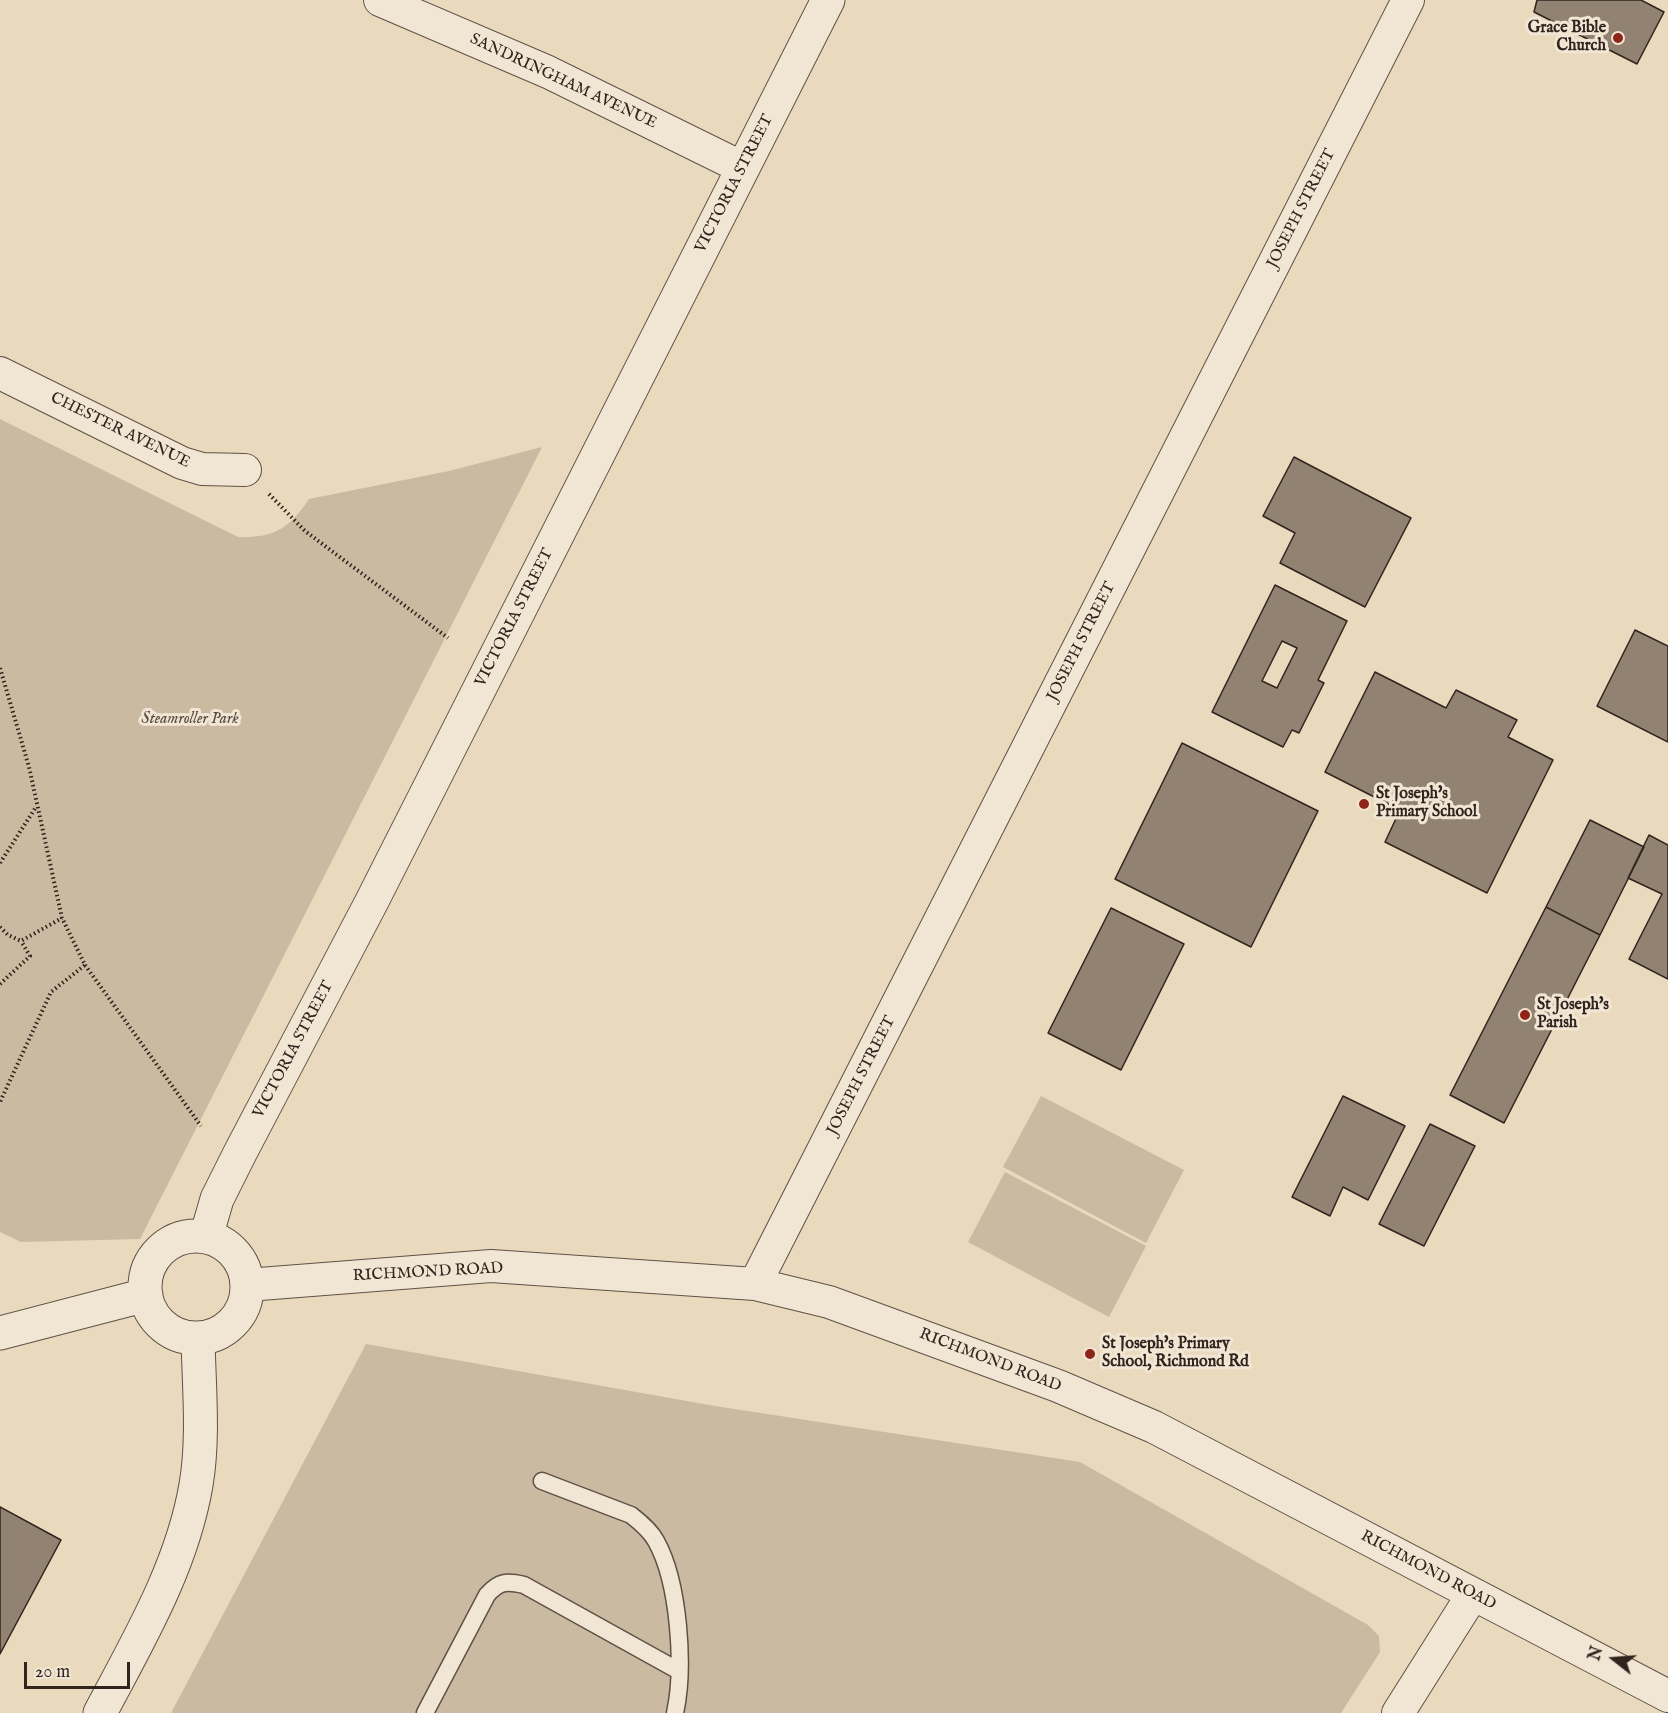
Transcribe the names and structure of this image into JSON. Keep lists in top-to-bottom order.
{
  "streets": {
    "street": [
      "SANDRINGHAM AVENUE",
      "VICTORIA STREET",
      "JOSEPH STREET",
      "CHESTER AVENUE",
      "RICHMOND ROAD"
    ]
  },
  "crossings": [
    ["SANDRINGHAM AVENUE", "VICTORIA STREET"],
    ["VICTORIA STREET", "RICHMOND ROAD"],
    ["JOSEPH STREET", "RICHMOND ROAD"]
  ],
  "parks": ["Steamroller Park"],
  "places": [
    "Grace Bible Church",
    "St Joseph's Primary School",
    "St Joseph's Parish",
    "St Joseph's Primary School, Richmond Rd"
  ],
  "scale_bar": "20 m",
  "north": "left"
}
